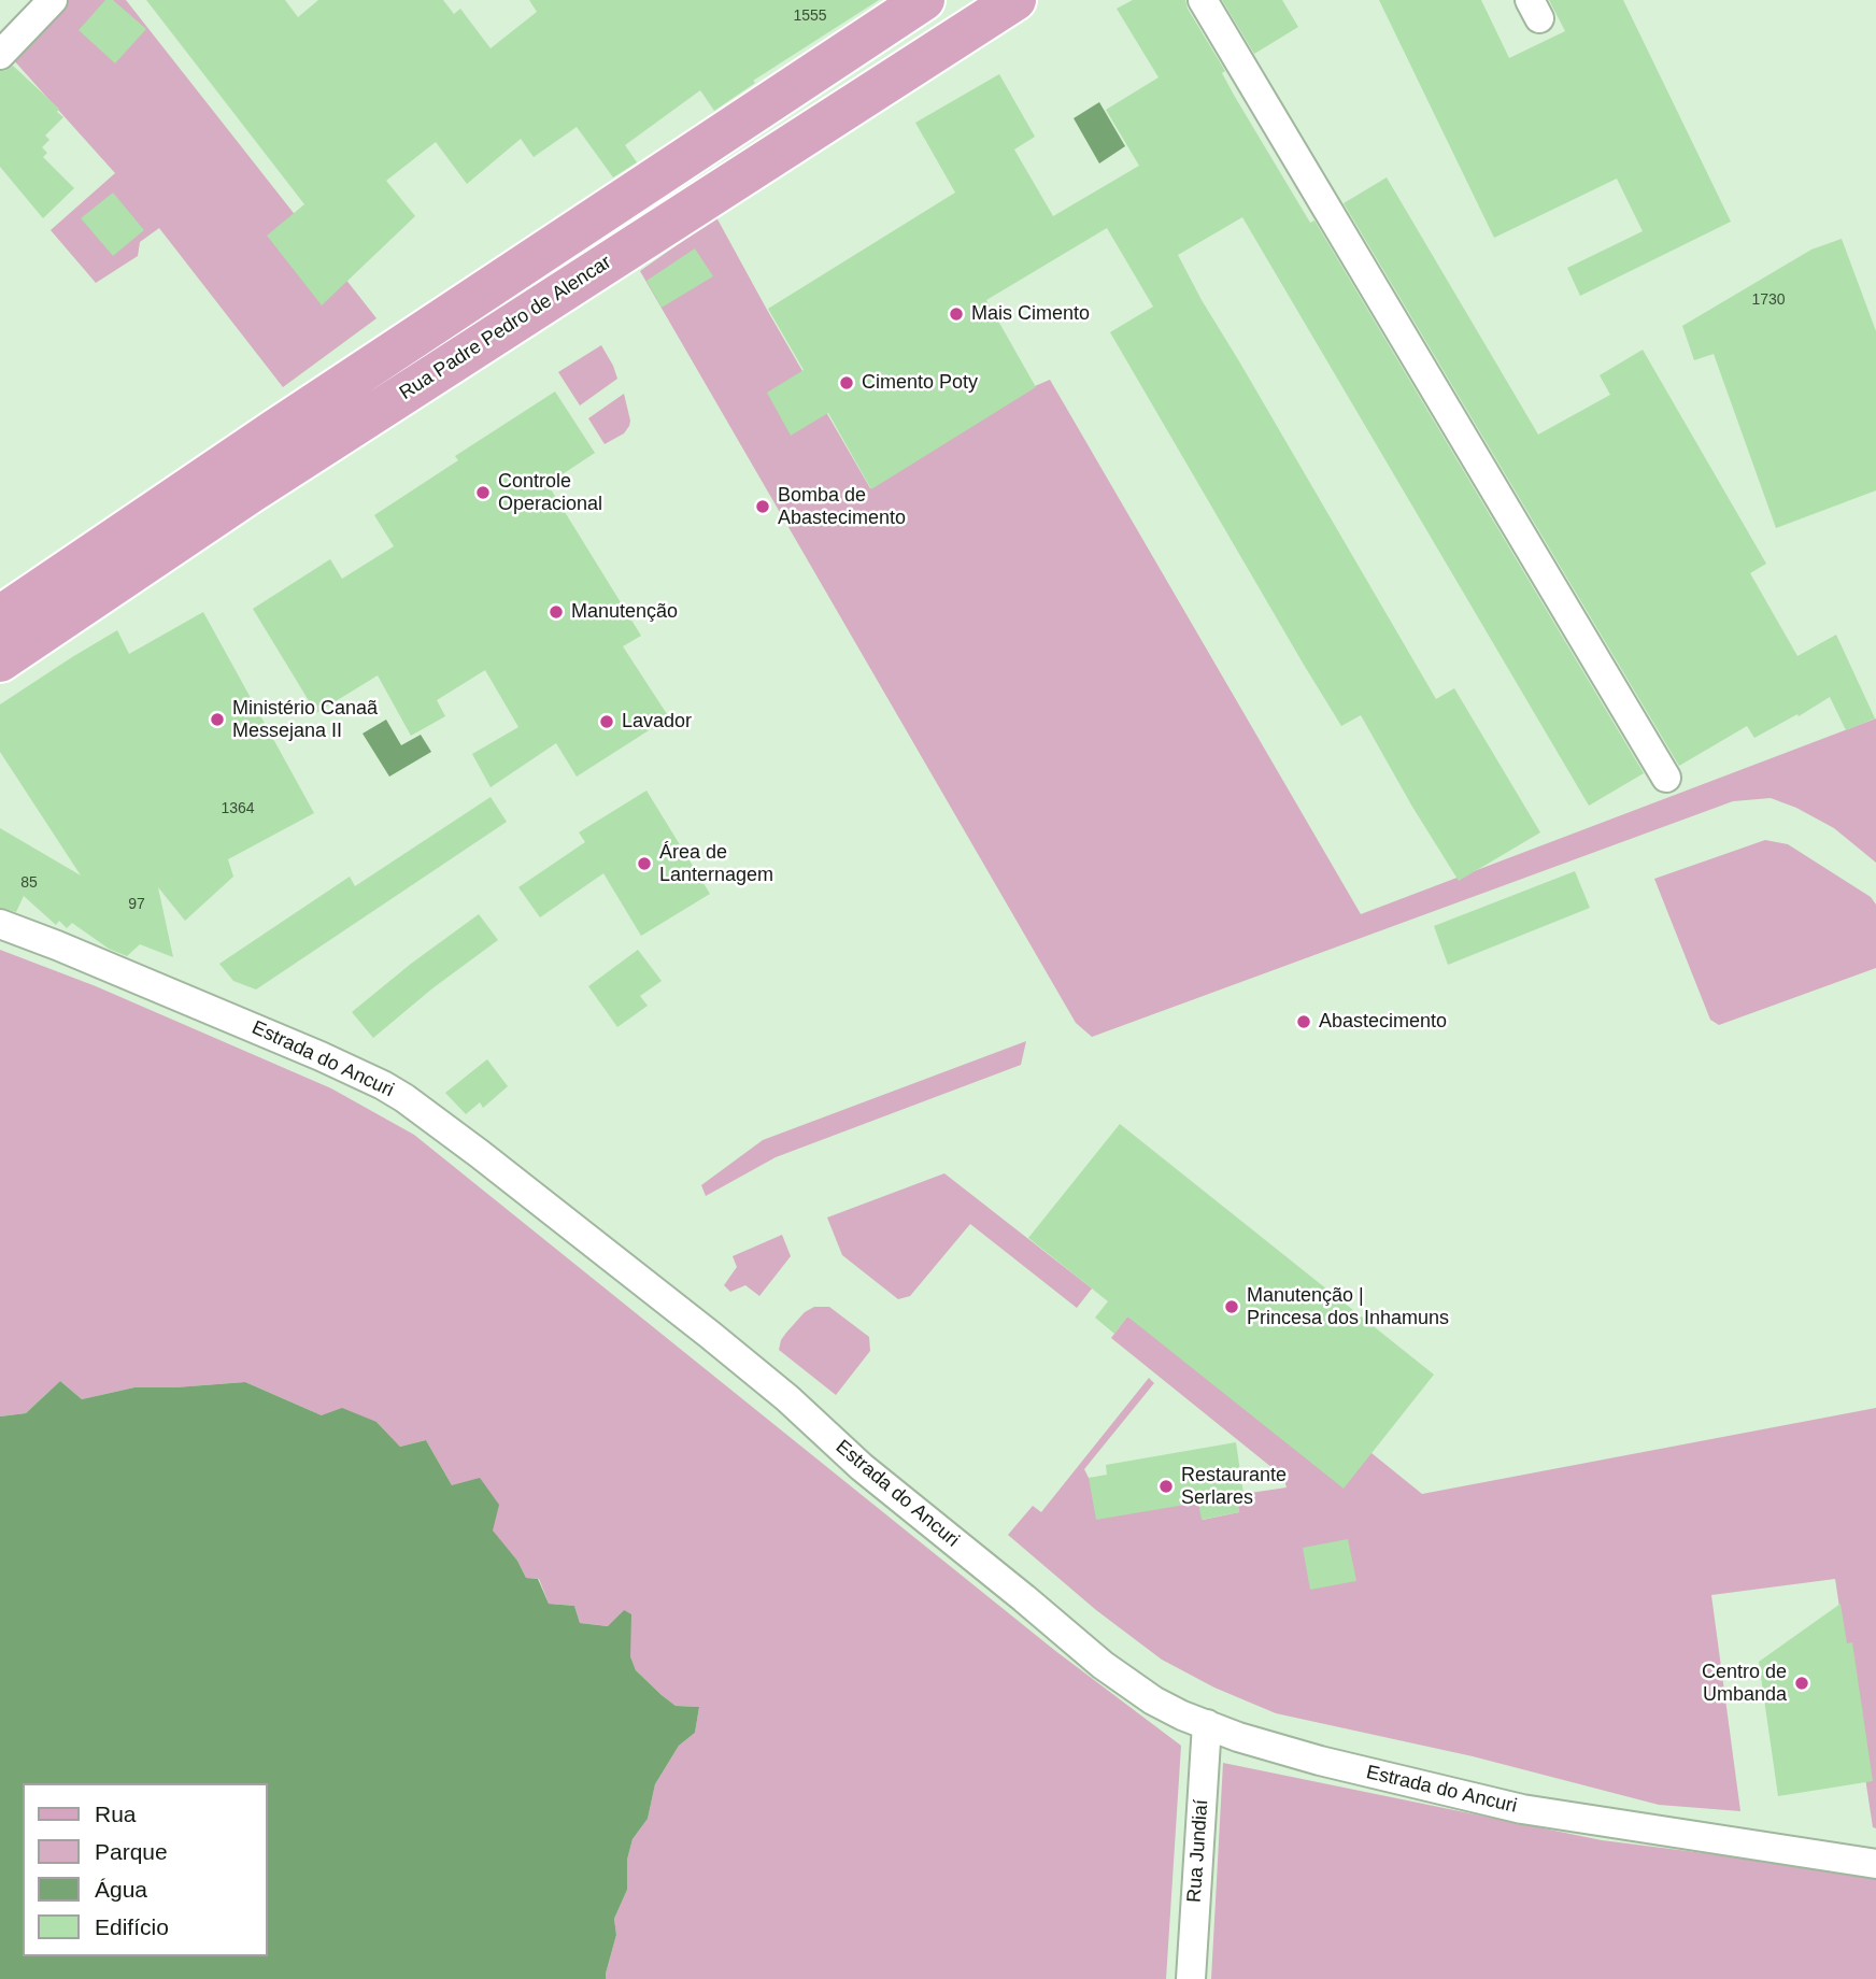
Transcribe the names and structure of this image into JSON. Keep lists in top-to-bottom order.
{
  "streets": {
    "main road": ["Rua Padre Pedro de Alencar"],
    "street": ["Estrada do Ancuri", "Rua Jundiaí"]
  },
  "crossings": [
    ["Estrada do Ancuri", "Rua Jundiaí"]
  ],
  "places": [
    "Mais Cimento",
    "Cimento Poty",
    "Controle Operacional",
    "Bomba de Abastecimento",
    "Manutenção",
    "Ministério Canaã Messejana II",
    "Lavador",
    "Área de Lanternagem",
    "Abastecimento",
    "Manutenção | Princesa dos Inhamuns",
    "Restaurante Serlares",
    "Centro de Umbanda"
  ],
  "house_numbers": [
    "1555",
    "1730",
    "1364",
    "85",
    "97"
  ],
  "legend": [
    "Rua",
    "Parque",
    "Água",
    "Edifício"
  ]
}
